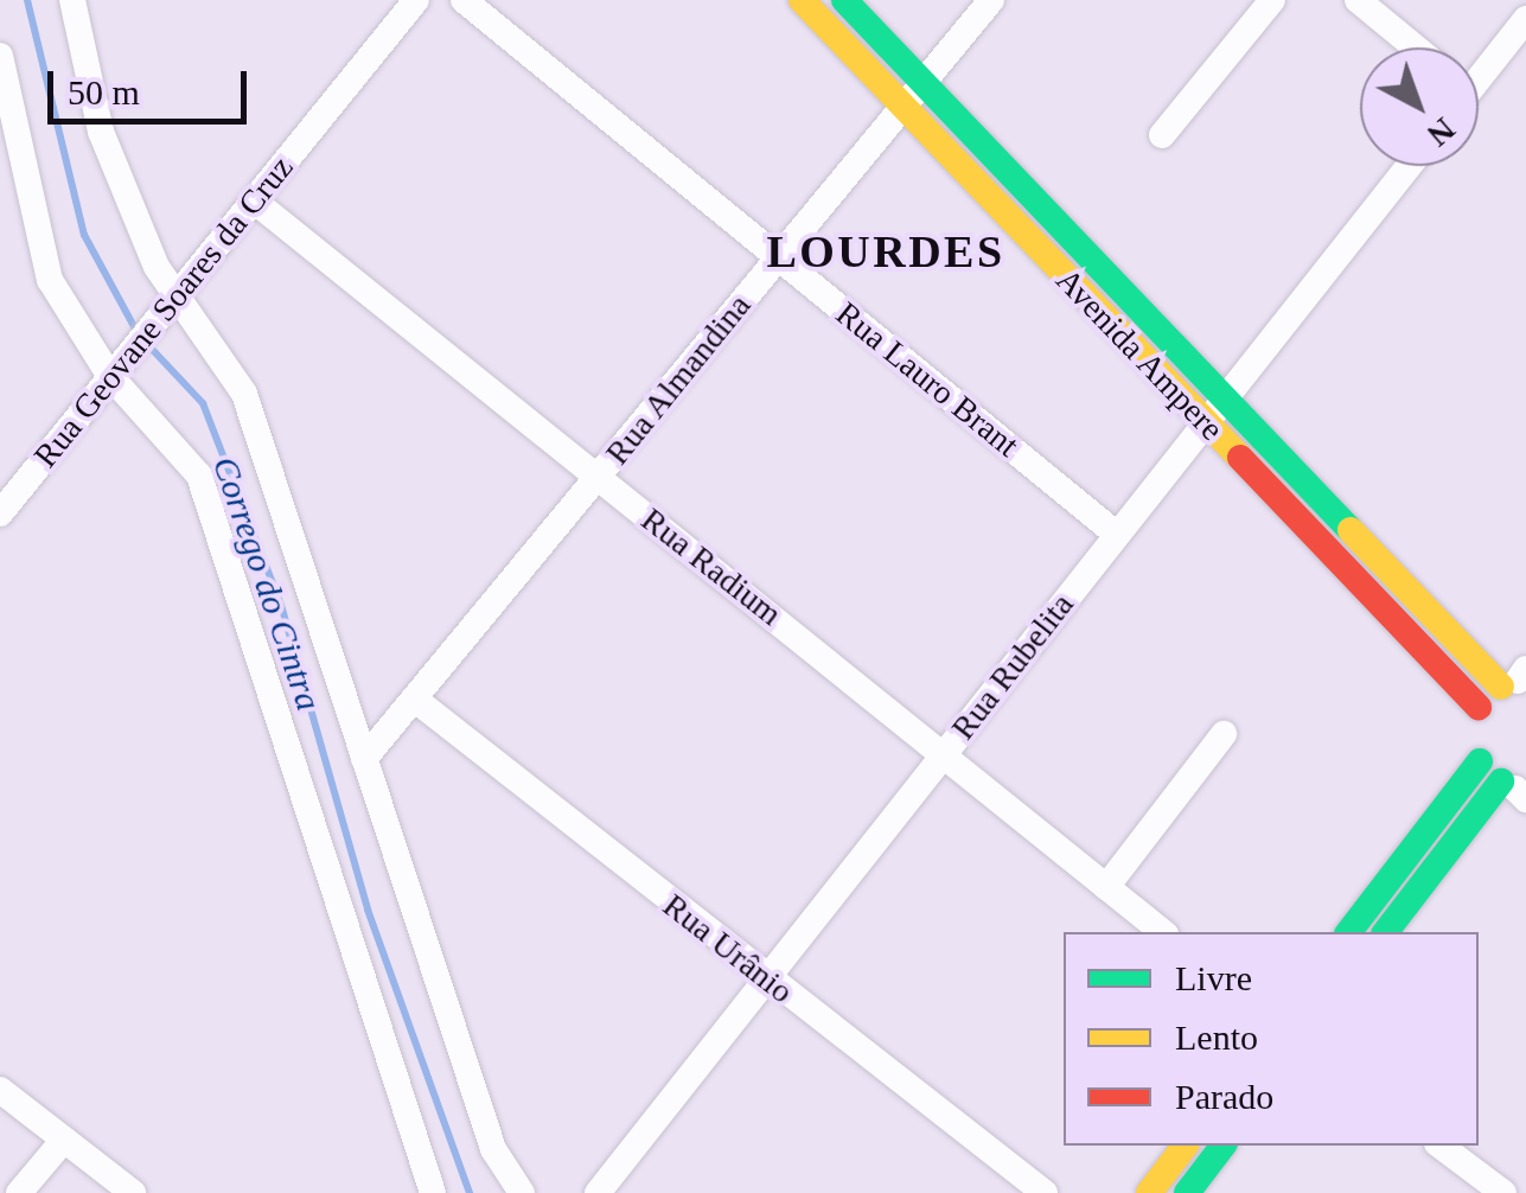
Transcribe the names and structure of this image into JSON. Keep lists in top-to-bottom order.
{
  "streets": {
    "street": [
      "Rua Geovane Soares da Cruz",
      "Avenida Ampere",
      "Rua Almandina",
      "Rua Lauro Brant",
      "Rua Radium",
      "Rua Rubelita",
      "Rua Urânio"
    ]
  },
  "crossings": [
    ["Rua Geovane Soares da Cruz", "Rua Radium"],
    ["Avenida Ampere", "Rua Almandina"],
    ["Avenida Ampere", "Rua Rubelita"],
    ["Rua Almandina", "Rua Lauro Brant"],
    ["Rua Almandina", "Rua Radium"],
    ["Rua Almandina", "Rua Urânio"],
    ["Rua Lauro Brant", "Rua Rubelita"],
    ["Rua Radium", "Rua Rubelita"],
    ["Rua Rubelita", "Rua Urânio"]
  ],
  "districts": ["LOURDES"],
  "water": ["Corrego do Cintra"],
  "legend": ["Livre", "Lento", "Parado"],
  "scale_bar": "50 m",
  "north": "bottom right"
}
